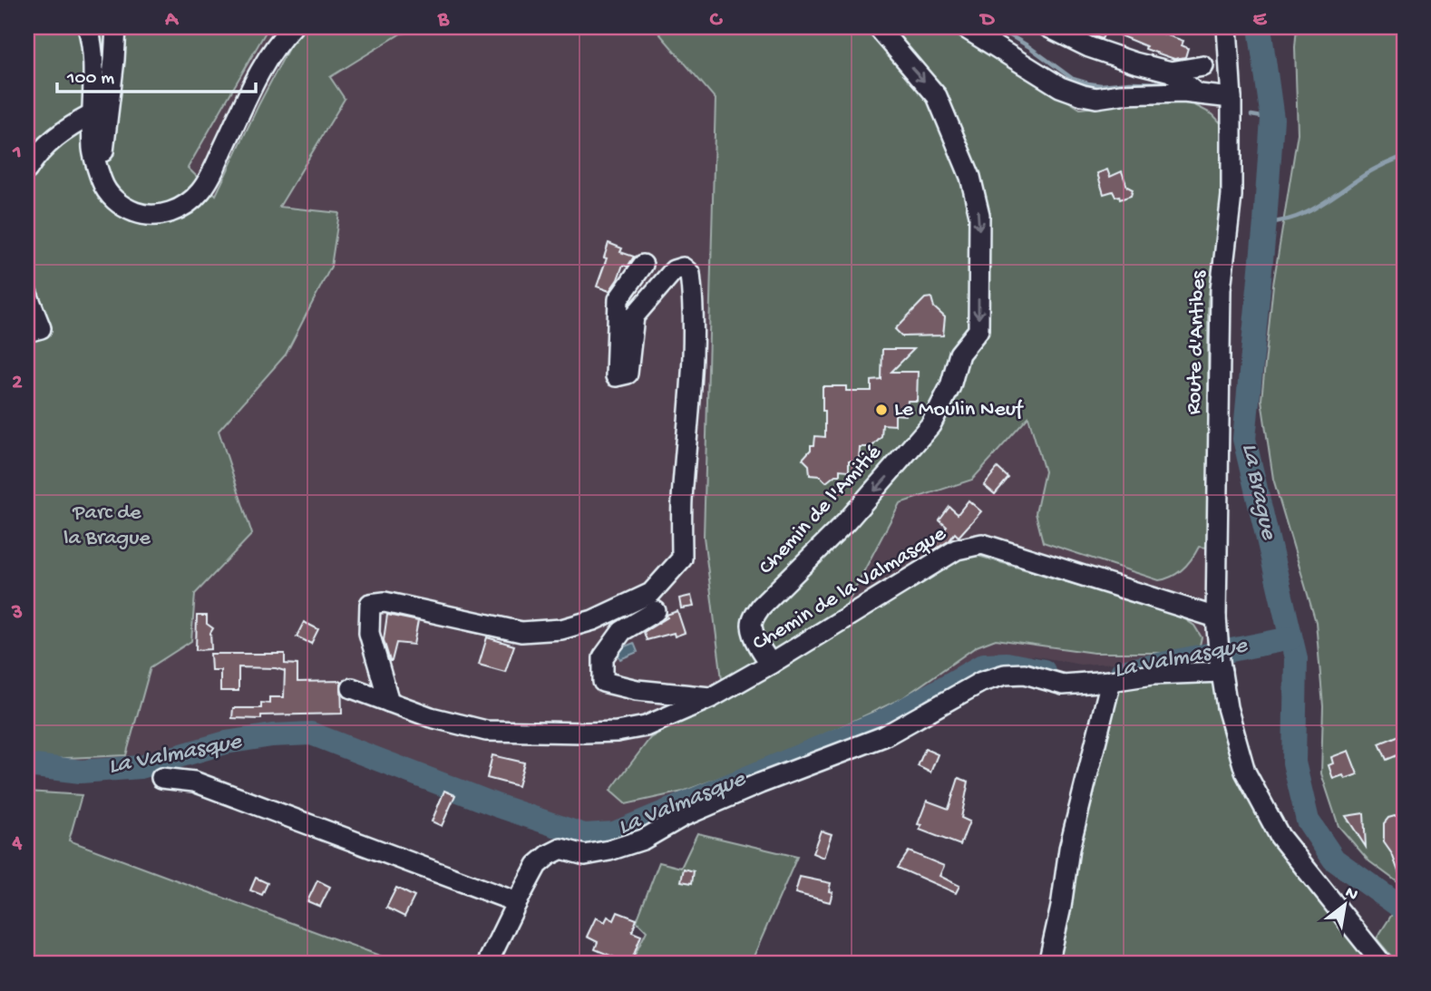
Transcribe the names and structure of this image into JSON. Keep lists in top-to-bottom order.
{
  "streets": {
    "street": ["Route d'Antibes", "Chemin de l'Amitié", "Chemin de la Valmasque"]
  },
  "crossings": [
    ["Route d'Antibes", "Chemin de la Valmasque"],
    ["Chemin de l'Amitié", "Chemin de la Valmasque"]
  ],
  "one_way": ["Chemin de l'Amitié"],
  "water": ["La Brague", "La Valmasque"],
  "parks": ["Parc de la Brague"],
  "places": ["Le Moulin Neuf"],
  "scale_bar": "100 m",
  "north": "top right",
  "grid": {
    "columns": [
      "A",
      "B",
      "C",
      "D",
      "E"
    ],
    "rows": [
      "1",
      "2",
      "3",
      "4"
    ]
  }
}
